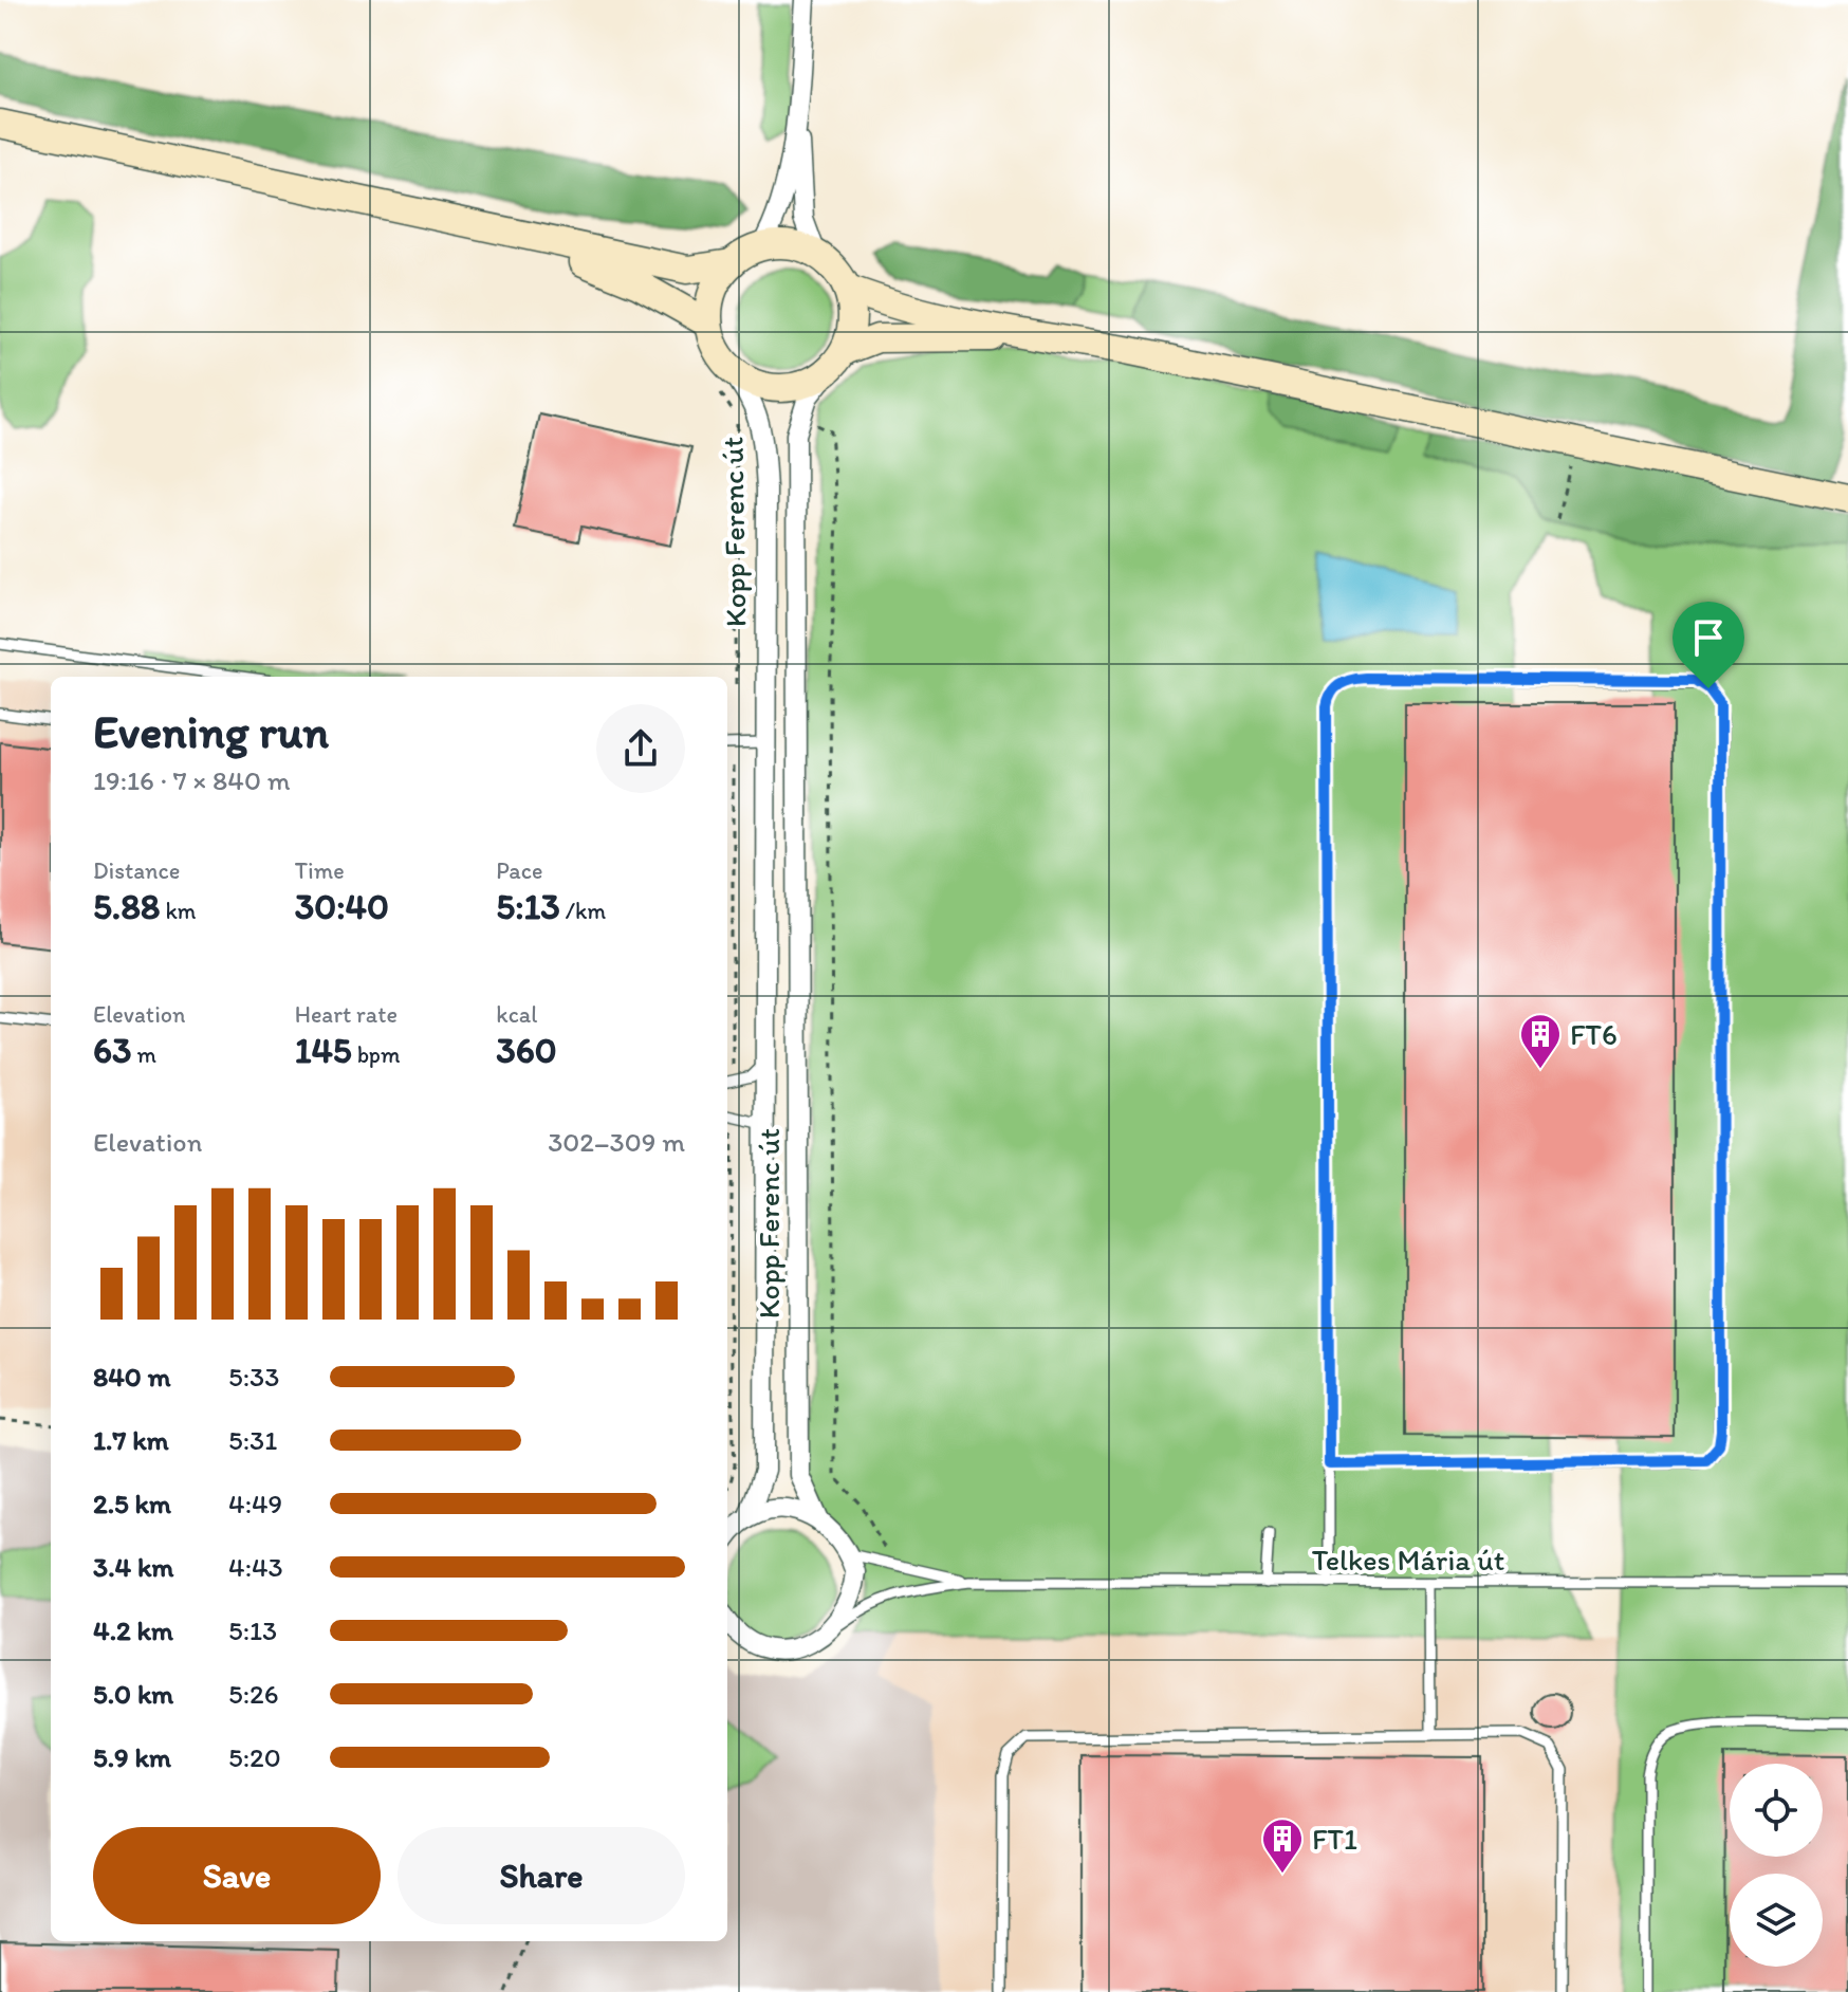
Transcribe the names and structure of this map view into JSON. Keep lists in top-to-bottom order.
{
  "streets": {
    "street": ["Kopp Ferenc út"],
    "lane": ["Telkes Mária út"]
  },
  "places": {
    "building": ["FT6", "FT1"]
  },
  "page": {
    "heading": ["Evening run", "19:16 · 7 × 840 m"],
    "stats": [
      ["Distance", "5.88 km"],
      ["Time", "30:40"],
      ["Pace", "5:13 /km"],
      ["Elevation", "63 m"],
      ["Heart rate", "145 bpm"],
      ["kcal", "360"]
    ],
    "chart": ["Elevation", "302–309 m"],
    "list": [
      {
        "name": "840 m",
        "note": "5:33"
      },
      {
        "name": "1.7 km",
        "note": "5:31"
      },
      {
        "name": "2.5 km",
        "note": "4:49"
      },
      {
        "name": "3.4 km",
        "note": "4:43"
      },
      {
        "name": "4.2 km",
        "note": "5:13"
      },
      {
        "name": "5.0 km",
        "note": "5:26"
      },
      {
        "name": "5.9 km",
        "note": "5:20"
      }
    ],
    "buttons": ["Save", "Share"]
  }
}
